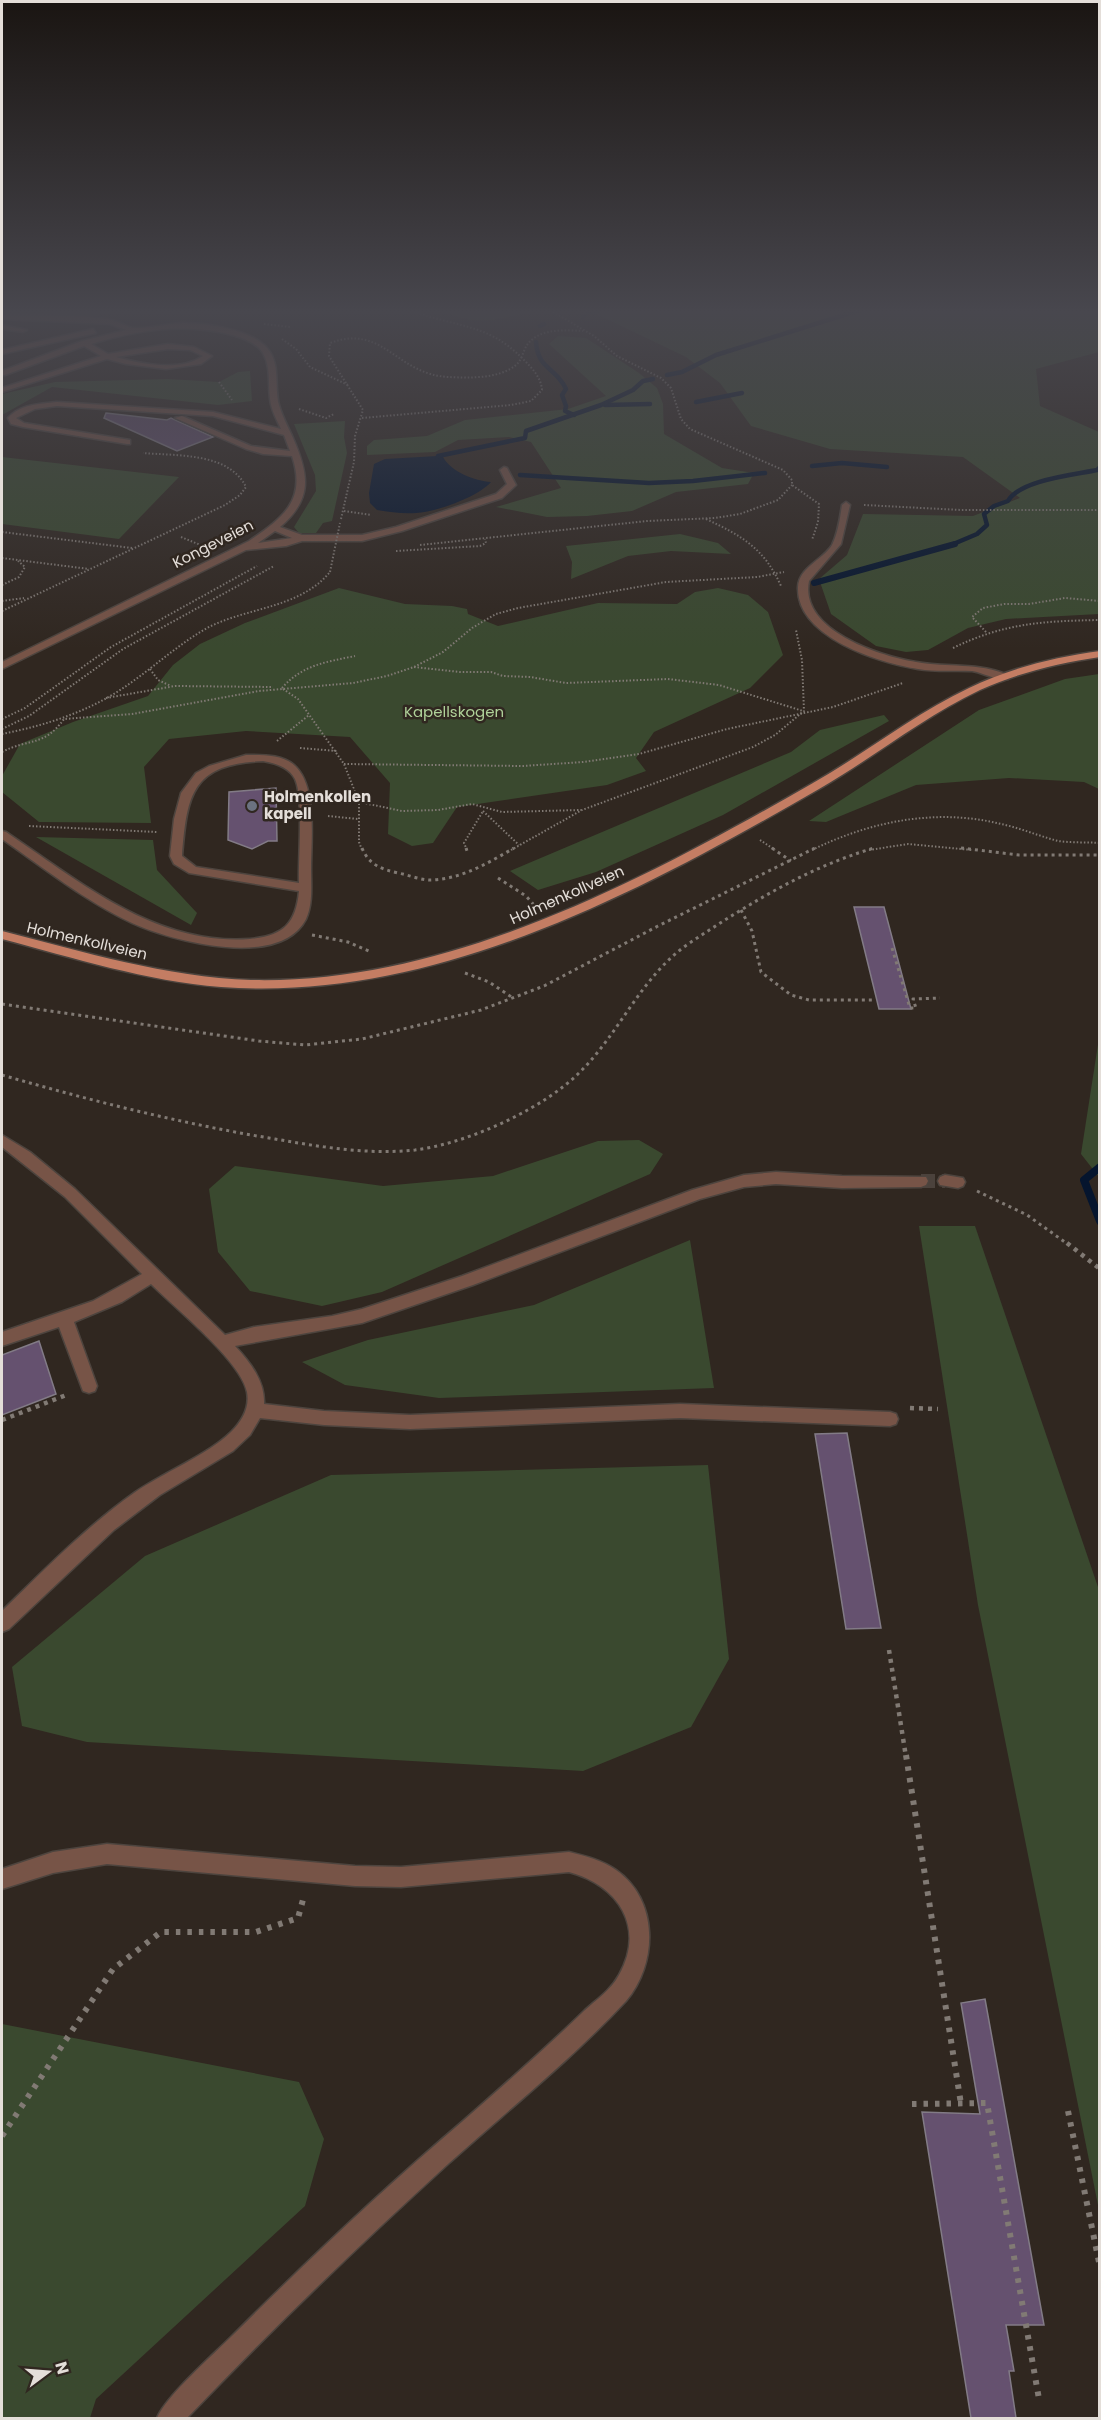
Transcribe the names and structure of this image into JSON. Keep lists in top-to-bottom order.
{
  "streets": {
    "main road": ["Holmenkollveien"],
    "street": ["Kongeveien"]
  },
  "parks": ["Kapellskogen"],
  "places": ["Holmenkollen kapell"],
  "north": "right"
}
